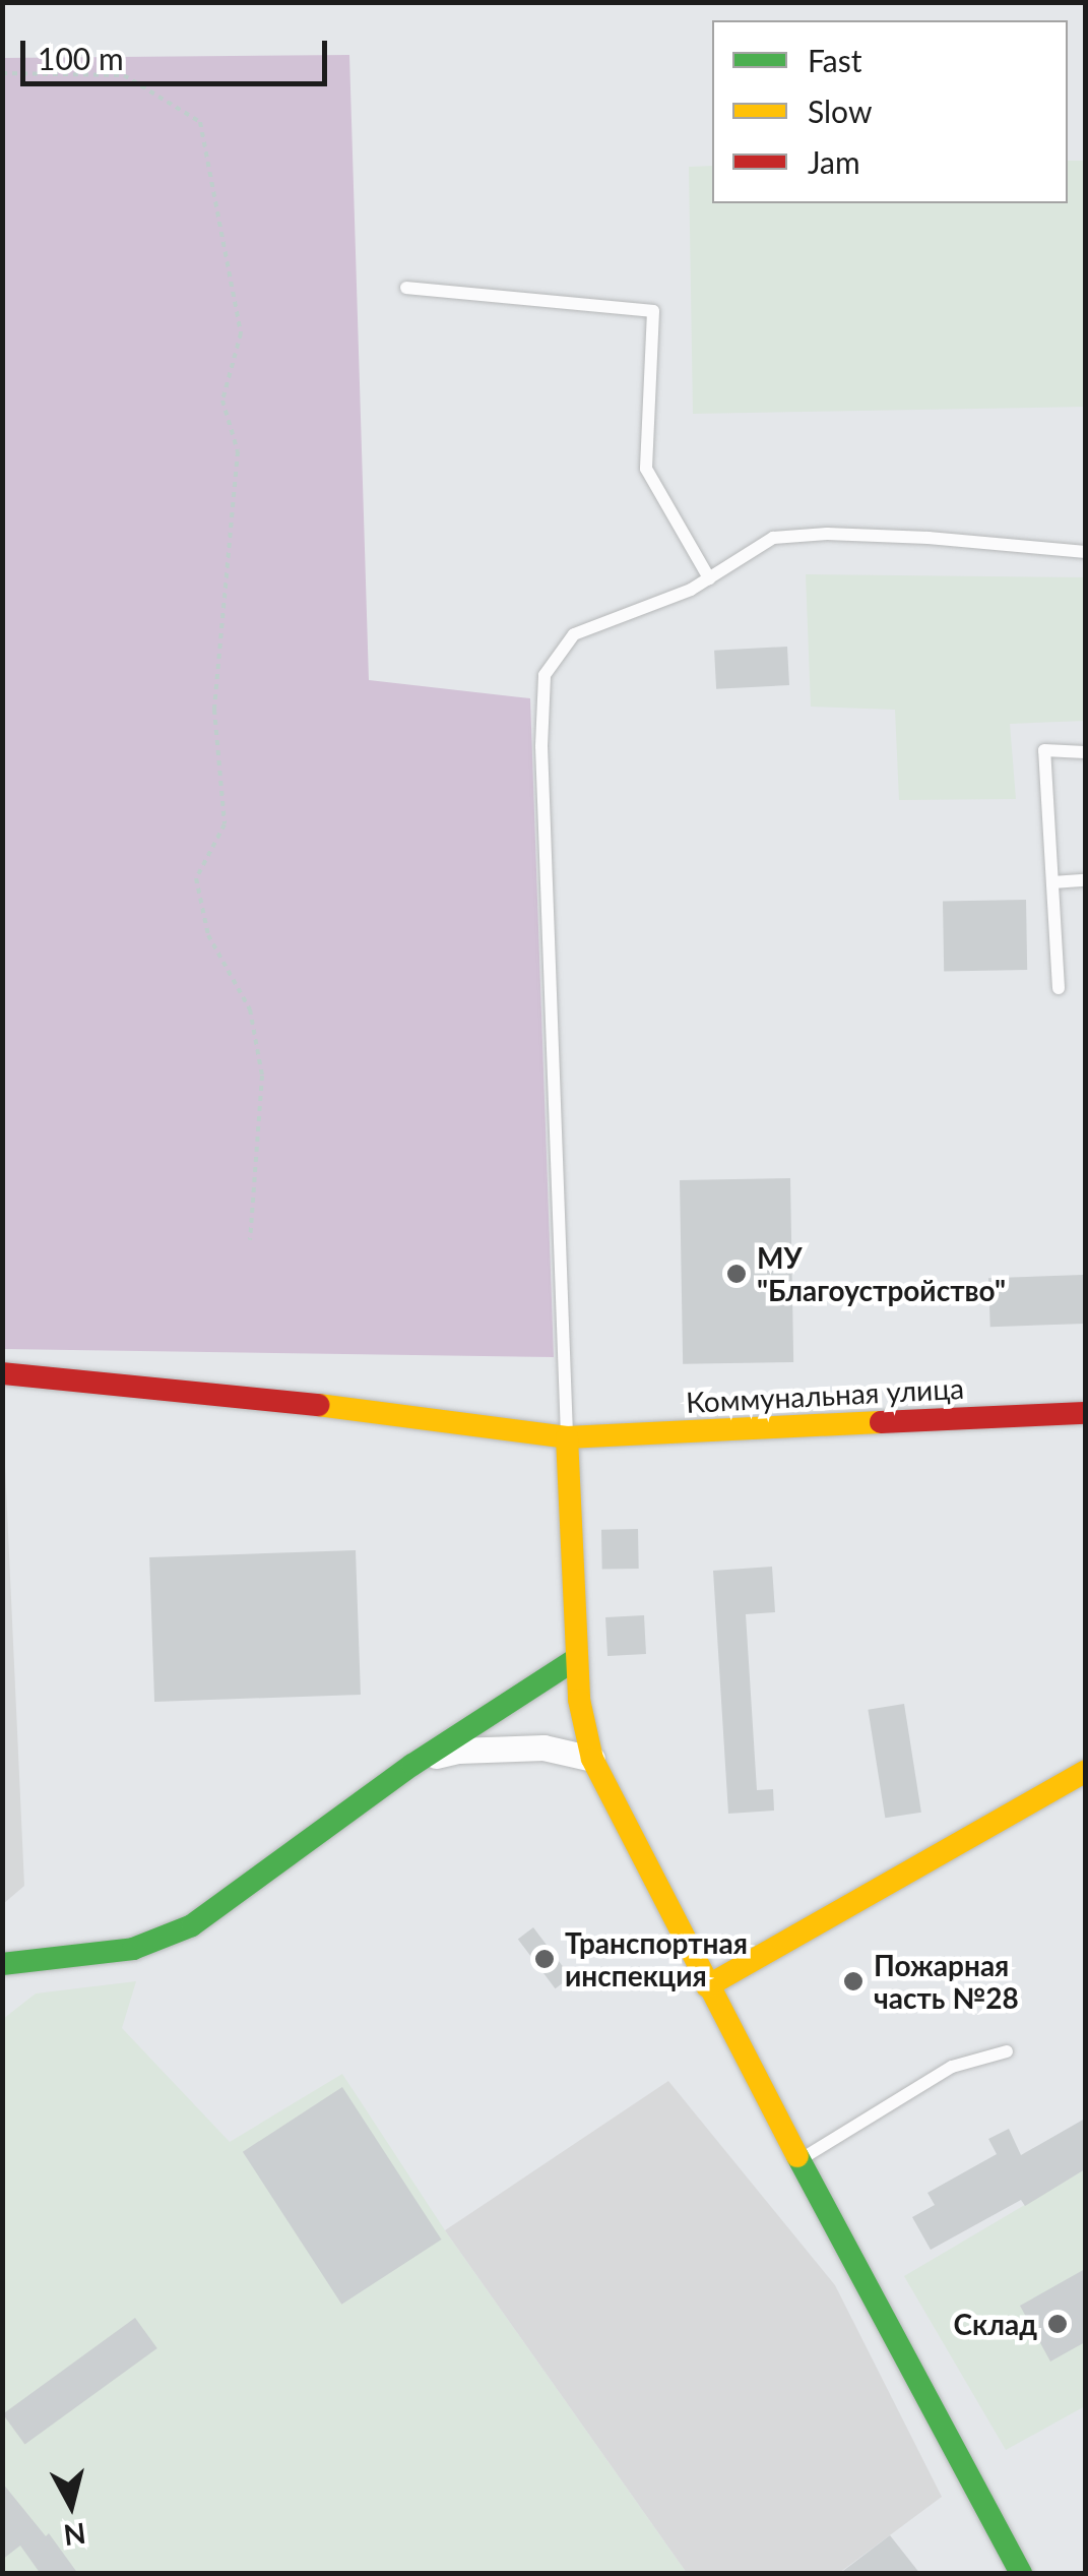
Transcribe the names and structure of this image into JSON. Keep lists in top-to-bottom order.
{
  "streets": {
    "street": ["Коммунальная улица"]
  },
  "places": [
    "МУ \"Благоустройство\"",
    "Транспортная инспекция",
    "Пожарная часть №28",
    "Склад"
  ],
  "legend": ["Fast", "Slow", "Jam"],
  "scale_bar": "100 m",
  "north": "bottom"
}
